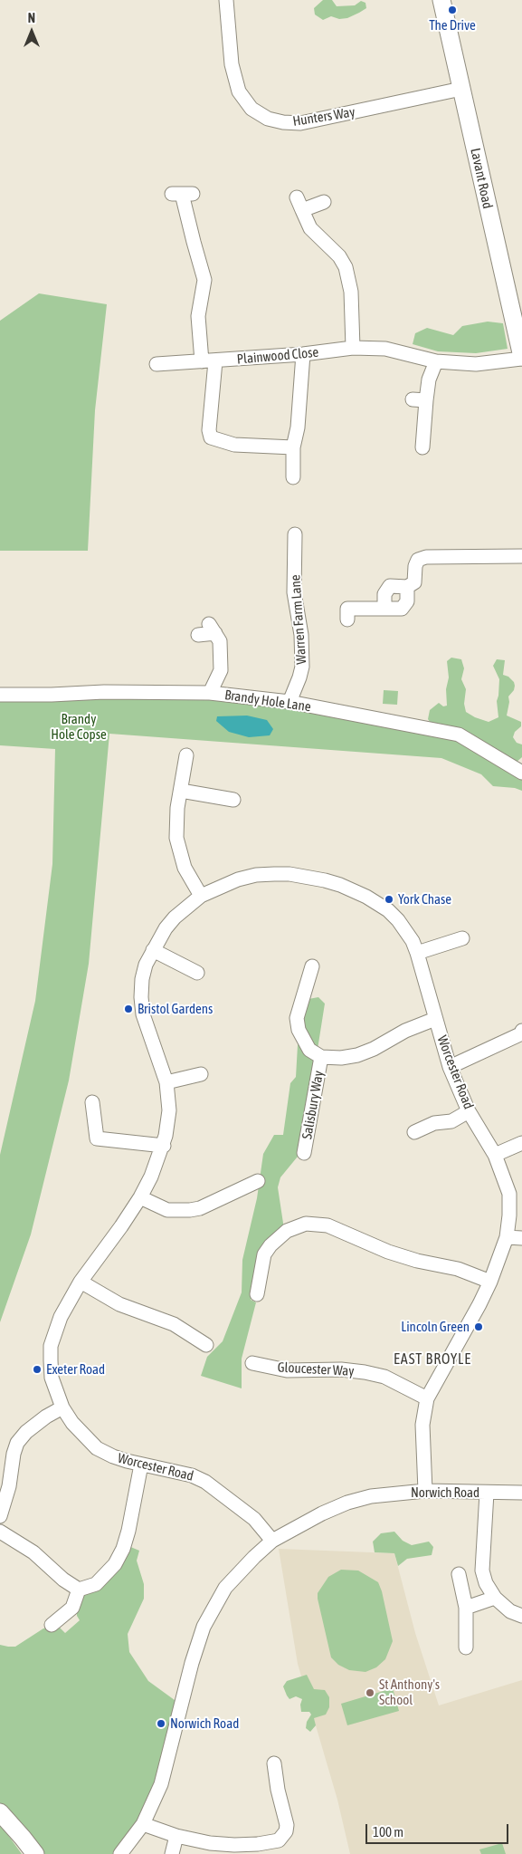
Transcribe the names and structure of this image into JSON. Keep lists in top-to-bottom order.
{
  "streets": {
    "main road": ["Lavant Road"],
    "street": [
      "Hunters Way",
      "Plainwood Close",
      "Warren Farm Lane",
      "Brandy Hole Lane",
      "Worcester Road",
      "Salisbury Way",
      "Gloucester Way",
      "Norwich Road"
    ]
  },
  "crossings": [
    ["Hunters Way", "Lavant Road"],
    ["Lavant Road", "Plainwood Close"],
    ["Warren Farm Lane", "Brandy Hole Lane"],
    ["Worcester Road", "Gloucester Way"],
    ["Worcester Road", "Norwich Road"]
  ],
  "districts": ["EAST BROYLE"],
  "parks": ["Brandy Hole Copse"],
  "places": [
    "The Drive",
    "York Chase",
    "Bristol Gardens",
    "Lincoln Green",
    "Exeter Road",
    "St Anthony's School",
    "Norwich Road"
  ],
  "scale_bar": "100 m",
  "north": "top"
}
